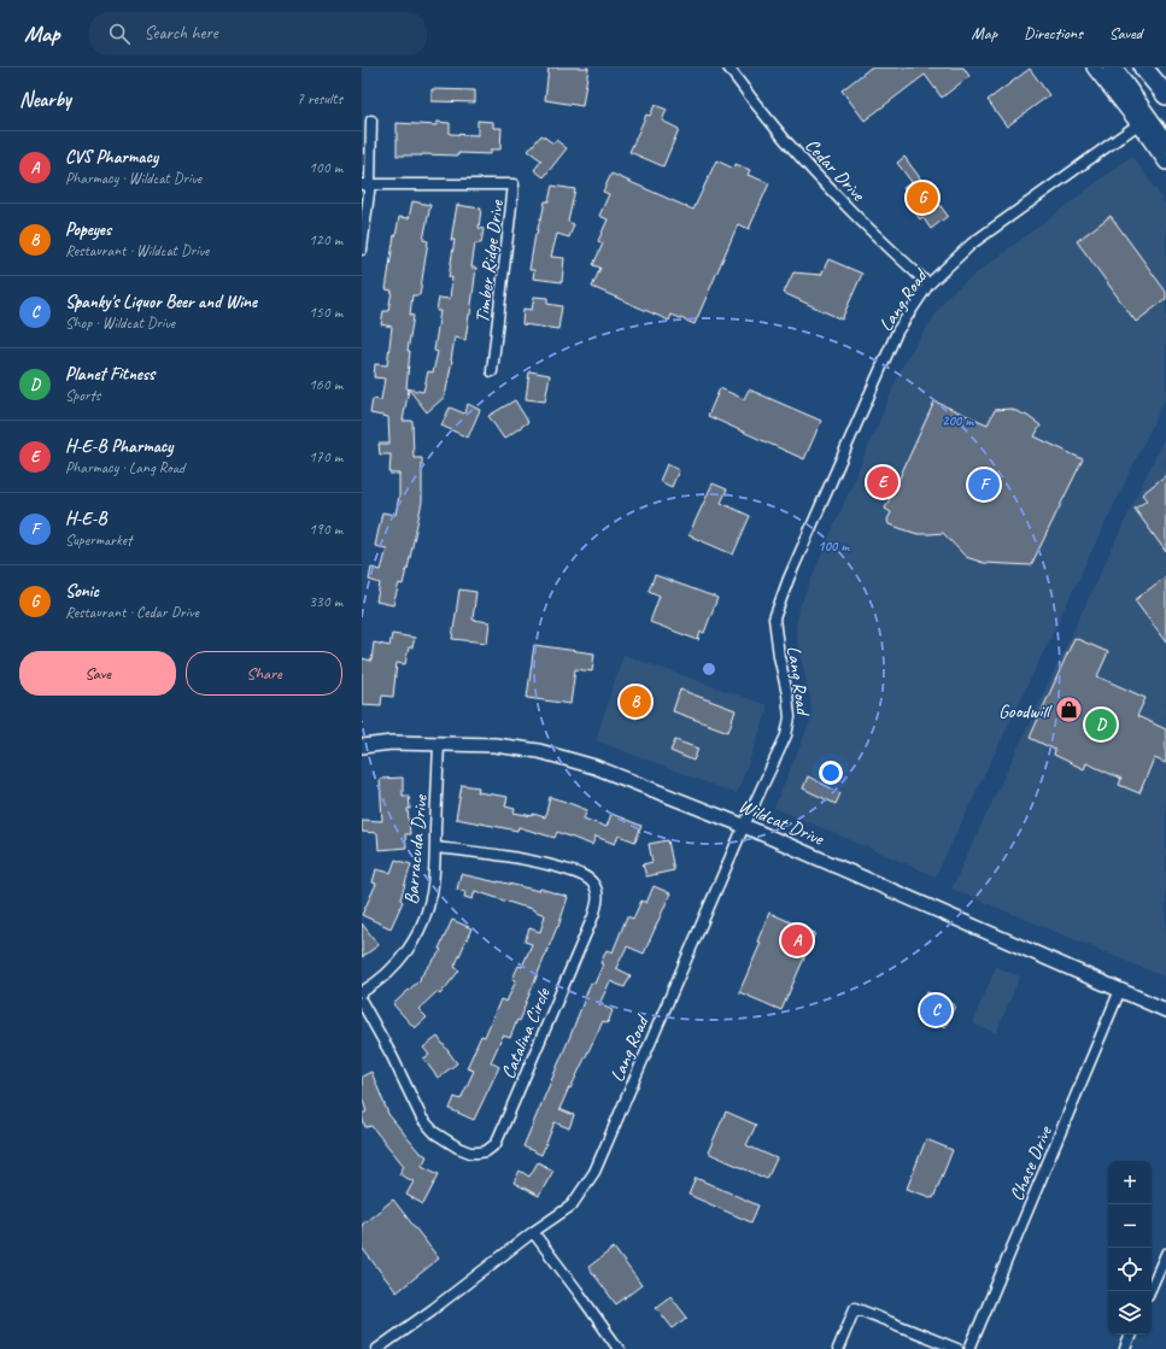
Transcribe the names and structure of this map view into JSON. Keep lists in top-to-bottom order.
{
  "streets": {
    "main road": ["Wildcat Drive"],
    "street": [
      "Cedar Drive",
      "Timber Ridge Drive",
      "Lang Road",
      "Barracuda Drive",
      "Catalina Circle",
      "Chase Drive"
    ]
  },
  "crossings": [
    ["Cedar Drive", "Lang Road"],
    ["Lang Road", "Wildcat Drive"],
    ["Wildcat Drive", "Barracuda Drive"],
    ["Wildcat Drive", "Chase Drive"],
    ["Barracuda Drive", "Catalina Circle"]
  ],
  "places": {
    "shop": ["Goodwill"]
  },
  "page": {
    "header": "Map",
    "search": "Search here",
    "nav": ["Map", "Directions", "Saved"],
    "heading": ["Nearby", "7 results"],
    "list": [
      {
        "mark": "A",
        "name": "CVS Pharmacy",
        "note": "Pharmacy · Wildcat Drive",
        "value": "100 m"
      },
      {
        "mark": "B",
        "name": "Popeyes",
        "note": "Restaurant · Wildcat Drive",
        "value": "120 m"
      },
      {
        "mark": "C",
        "name": "Spanky's Liquor Beer and Wine",
        "note": "Shop · Wildcat Drive",
        "value": "150 m"
      },
      {
        "mark": "D",
        "name": "Planet Fitness",
        "note": "Sports",
        "value": "160 m"
      },
      {
        "mark": "E",
        "name": "H-E-B Pharmacy",
        "note": "Pharmacy · Lang Road",
        "value": "170 m"
      },
      {
        "mark": "F",
        "name": "H-E-B",
        "note": "Supermarket",
        "value": "190 m"
      },
      {
        "mark": "G",
        "name": "Sonic",
        "note": "Restaurant · Cedar Drive",
        "value": "330 m"
      }
    ],
    "pins": [
      "G",
      "E",
      "F",
      "B",
      "D",
      "A",
      "C"
    ],
    "buttons": ["Save", "Share"],
    "map_buttons": ["+", "−"]
  },
  "rings": ["200 m", "100 m"]
}
